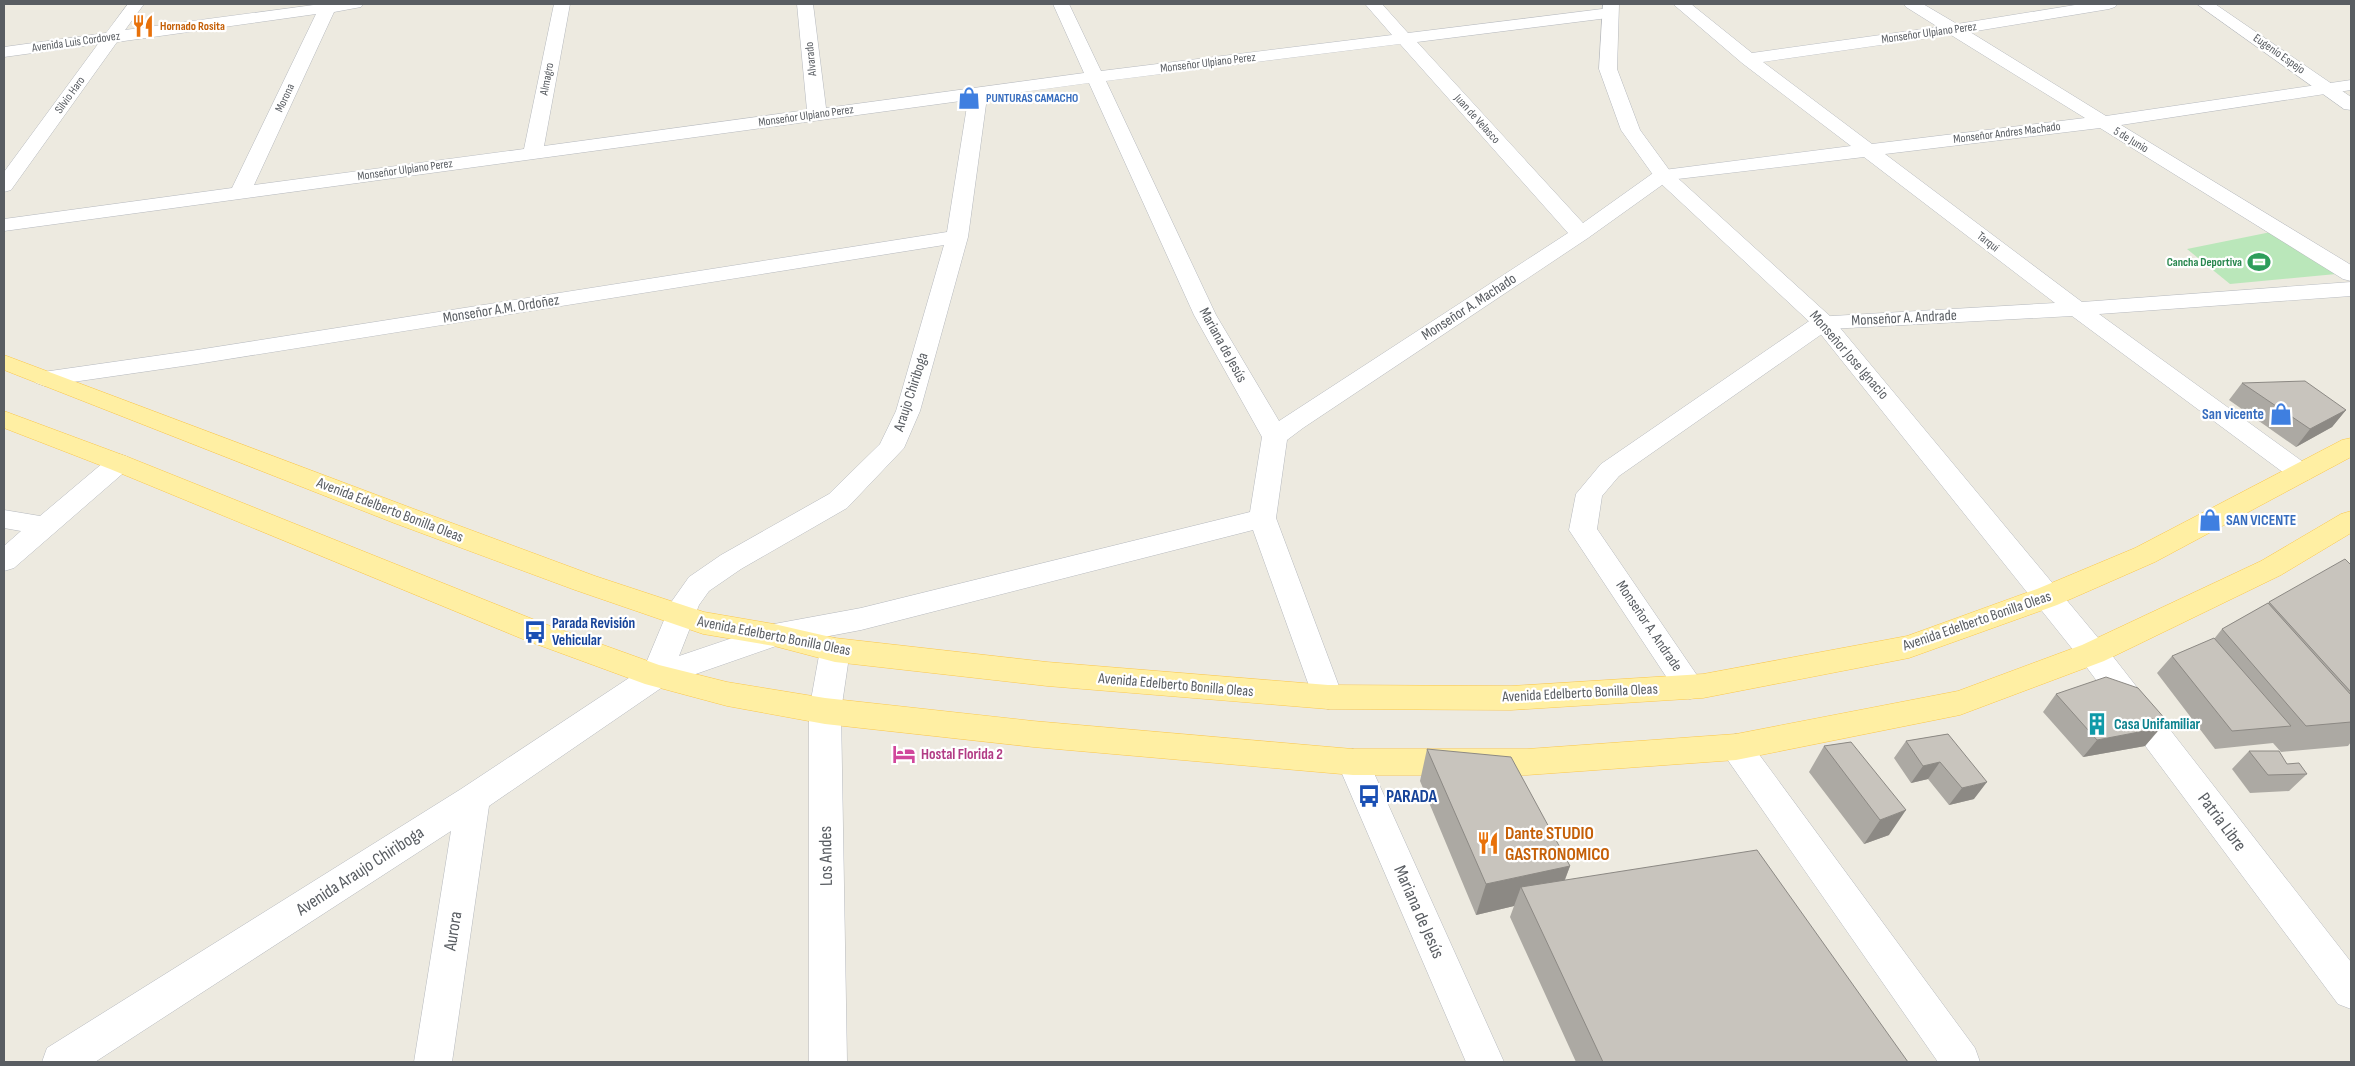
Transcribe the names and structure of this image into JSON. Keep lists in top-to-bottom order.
{
  "streets": {
    "main road": ["Avenida Edelberto Bonilla Oleas"],
    "street": [
      "Monseñor Ulpiano Perez",
      "Avenida Luis Cordovez",
      "Eugenio Espejo",
      "Alvarado",
      "Almagro",
      "Silvio Haro",
      "Morona",
      "Juan de Velasco",
      "Monseñor Andres Machado",
      "5 de Junio",
      "Tarqui",
      "Monseñor A. Machado",
      "Monseñor A.M. Ordoñez",
      "Monseñor A. Andrade",
      "Mariana de Jesús",
      "Monseñor Jose Ignacio",
      "Araujo Chiriboga",
      "Patria Libre",
      "Los Andes",
      "Avenida Araujo Chiriboga",
      "Aurora"
    ]
  },
  "crossings": [
    ["Monseñor Ulpiano Perez", "Alvarado"],
    ["Monseñor Ulpiano Perez", "Almagro"],
    ["Monseñor Ulpiano Perez", "Morona"],
    ["Monseñor Ulpiano Perez", "Juan de Velasco"],
    ["Monseñor Ulpiano Perez", "5 de Junio"],
    ["Monseñor Ulpiano Perez", "Tarqui"],
    ["Monseñor Ulpiano Perez", "Mariana de Jesús"],
    ["Monseñor Ulpiano Perez", "Monseñor Jose Ignacio"],
    ["Monseñor Ulpiano Perez", "Araujo Chiriboga"],
    ["Avenida Luis Cordovez", "Silvio Haro"],
    ["Avenida Luis Cordovez", "Morona"],
    ["Eugenio Espejo", "Monseñor Andres Machado"],
    ["Juan de Velasco", "Monseñor A. Machado"],
    ["Monseñor Andres Machado", "5 de Junio"],
    ["Monseñor Andres Machado", "Tarqui"],
    ["Monseñor Andres Machado", "Monseñor A. Machado"],
    ["Monseñor Andres Machado", "Monseñor Jose Ignacio"],
    ["Tarqui", "Monseñor A. Andrade"],
    ["Tarqui", "Avenida Edelberto Bonilla Oleas"],
    ["Monseñor A. Machado", "Mariana de Jesús"],
    ["Monseñor A. Machado", "Monseñor Jose Ignacio"],
    ["Monseñor A.M. Ordoñez", "Araujo Chiriboga"],
    ["Monseñor A.M. Ordoñez", "Avenida Edelberto Bonilla Oleas"],
    ["Monseñor A. Andrade", "Monseñor Jose Ignacio"],
    ["Monseñor A. Andrade", "Avenida Edelberto Bonilla Oleas"],
    ["Monseñor Jose Ignacio", "Avenida Edelberto Bonilla Oleas"],
    ["Monseñor Jose Ignacio", "Patria Libre"],
    ["Araujo Chiriboga", "Avenida Edelberto Bonilla Oleas"],
    ["Araujo Chiriboga", "Avenida Araujo Chiriboga"],
    ["Avenida Edelberto Bonilla Oleas", "Los Andes"],
    ["Avenida Edelberto Bonilla Oleas", "Avenida Araujo Chiriboga"],
    ["Avenida Araujo Chiriboga", "Aurora"]
  ],
  "places": {
    "restaurant": ["Hornado Rosita", "Dante STUDIO GASTRONOMICO"],
    "shop": ["PUNTURAS CAMACHO", "San vicente", "SAN VICENTE"],
    "sports": ["Cancha Deportiva"],
    "bus stop": ["Parada Revisión Vehicular", "PARADA"],
    "building": ["Casa Unifamiliar"],
    "hotel": ["Hostal Florida 2"]
  }
}
